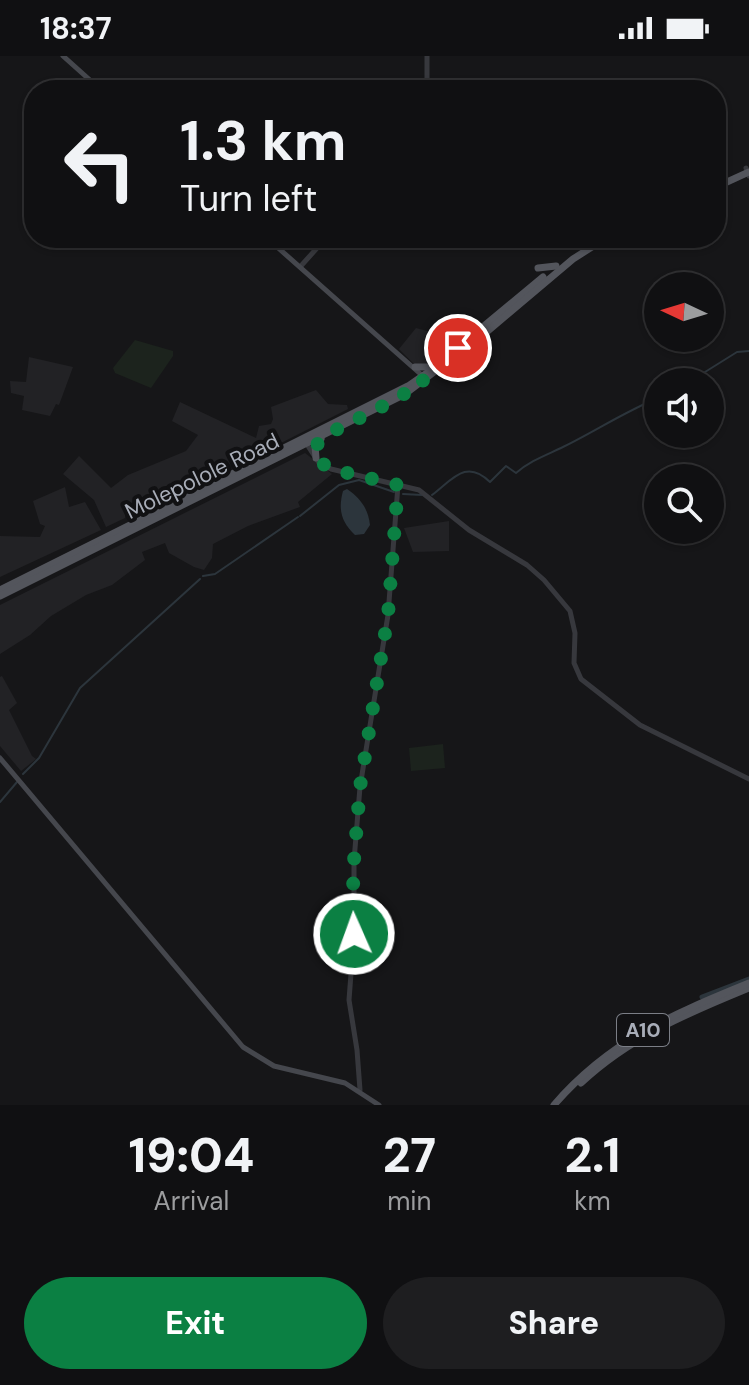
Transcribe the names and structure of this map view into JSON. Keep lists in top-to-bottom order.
{
  "streets": {
    "main road": ["Molepolole Road", "A10"]
  },
  "north": "left",
  "page": {
    "status": "18:37",
    "turn": ["1.3 km", "Turn left"],
    "eta": [
      "19:04",
      "Arrival",
      "27",
      "min",
      "2.1",
      "km"
    ],
    "buttons": ["Exit", "Share"]
  }
}
